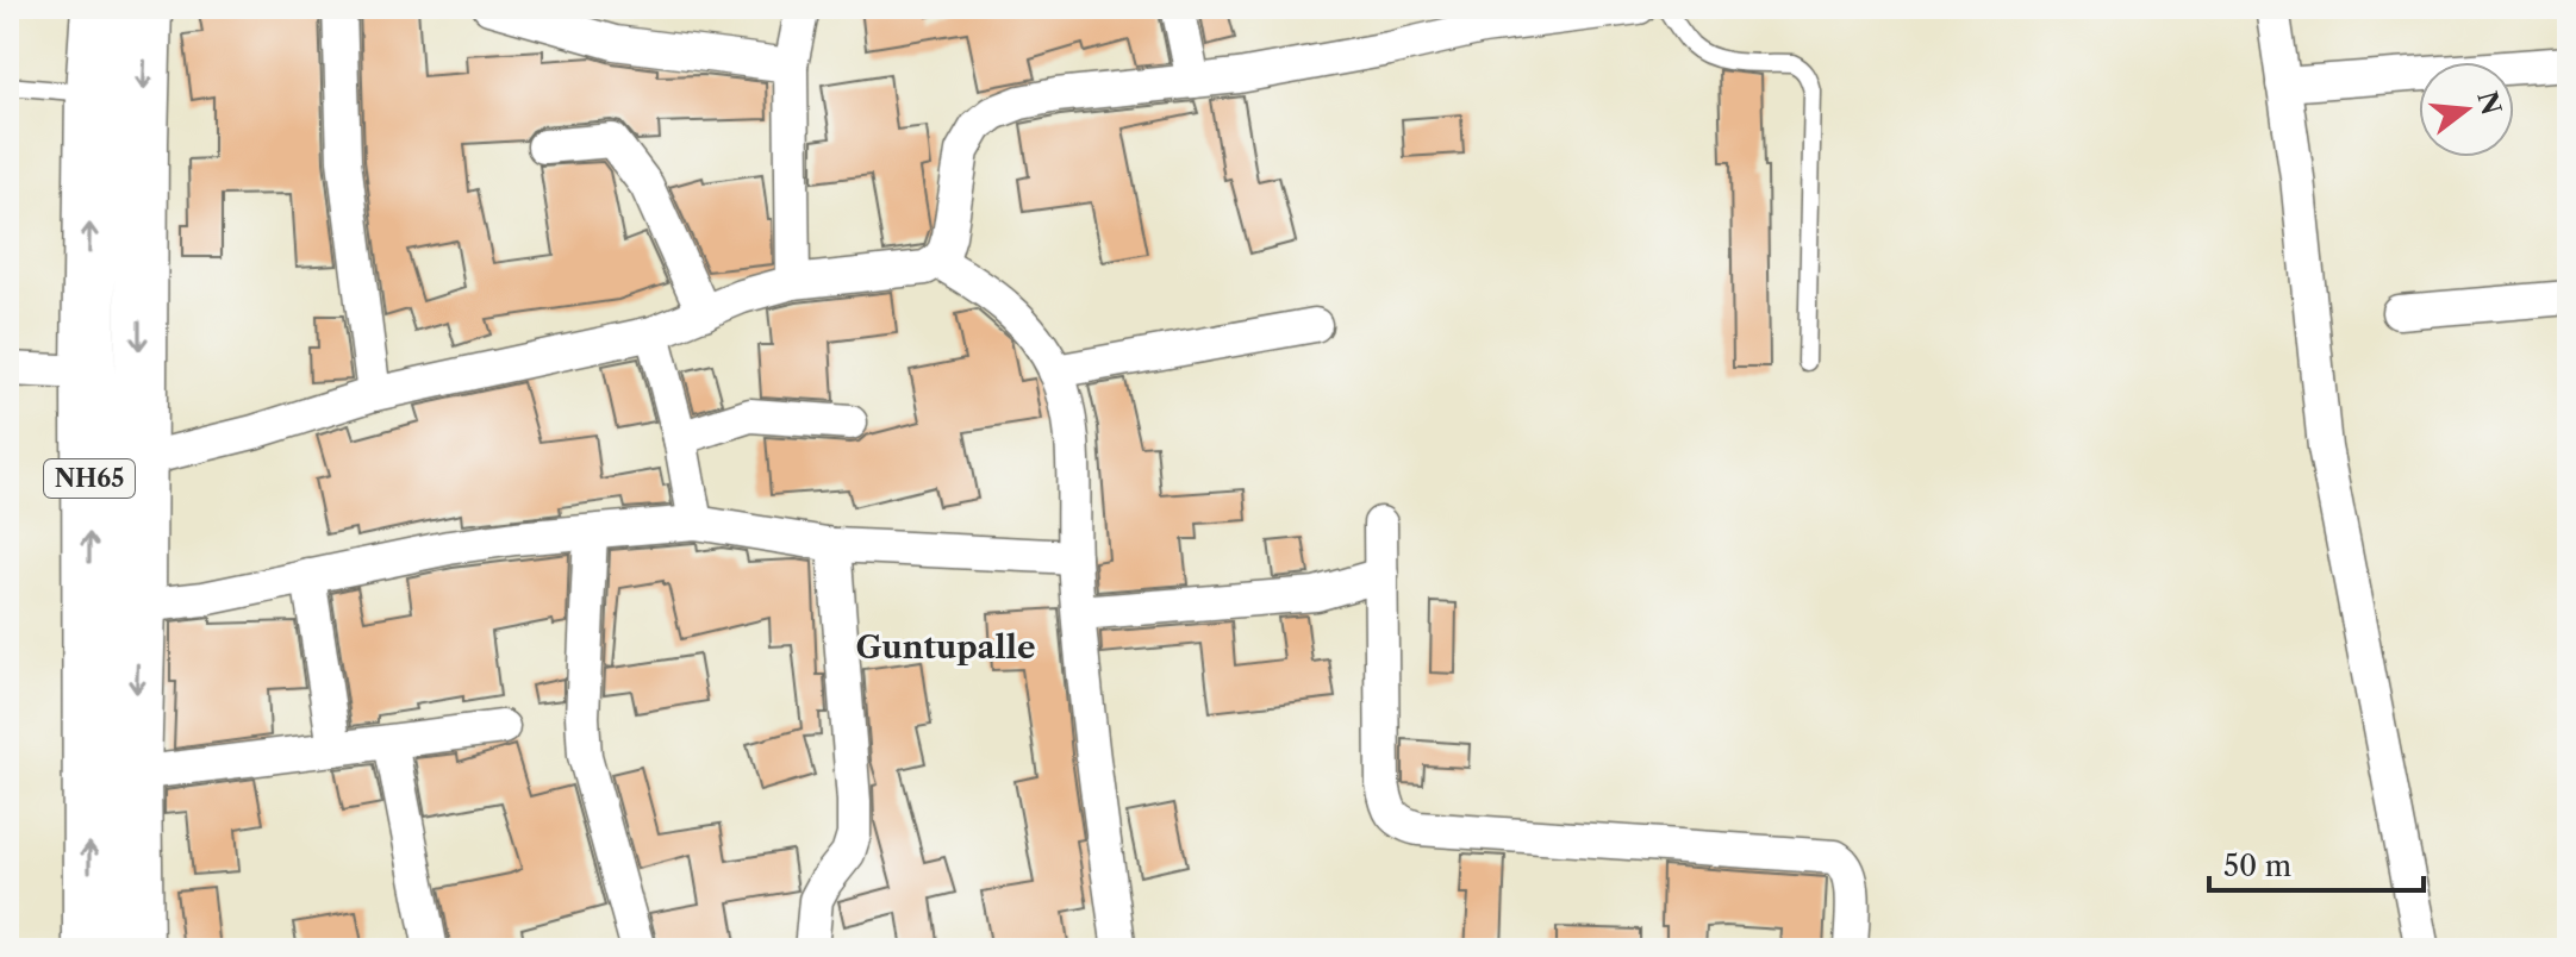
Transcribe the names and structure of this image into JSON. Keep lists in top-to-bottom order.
{
  "streets": {
    "highway": ["NH65"]
  },
  "districts": ["Guntupalle"],
  "scale_bar": "50 m",
  "north": "right"
}
